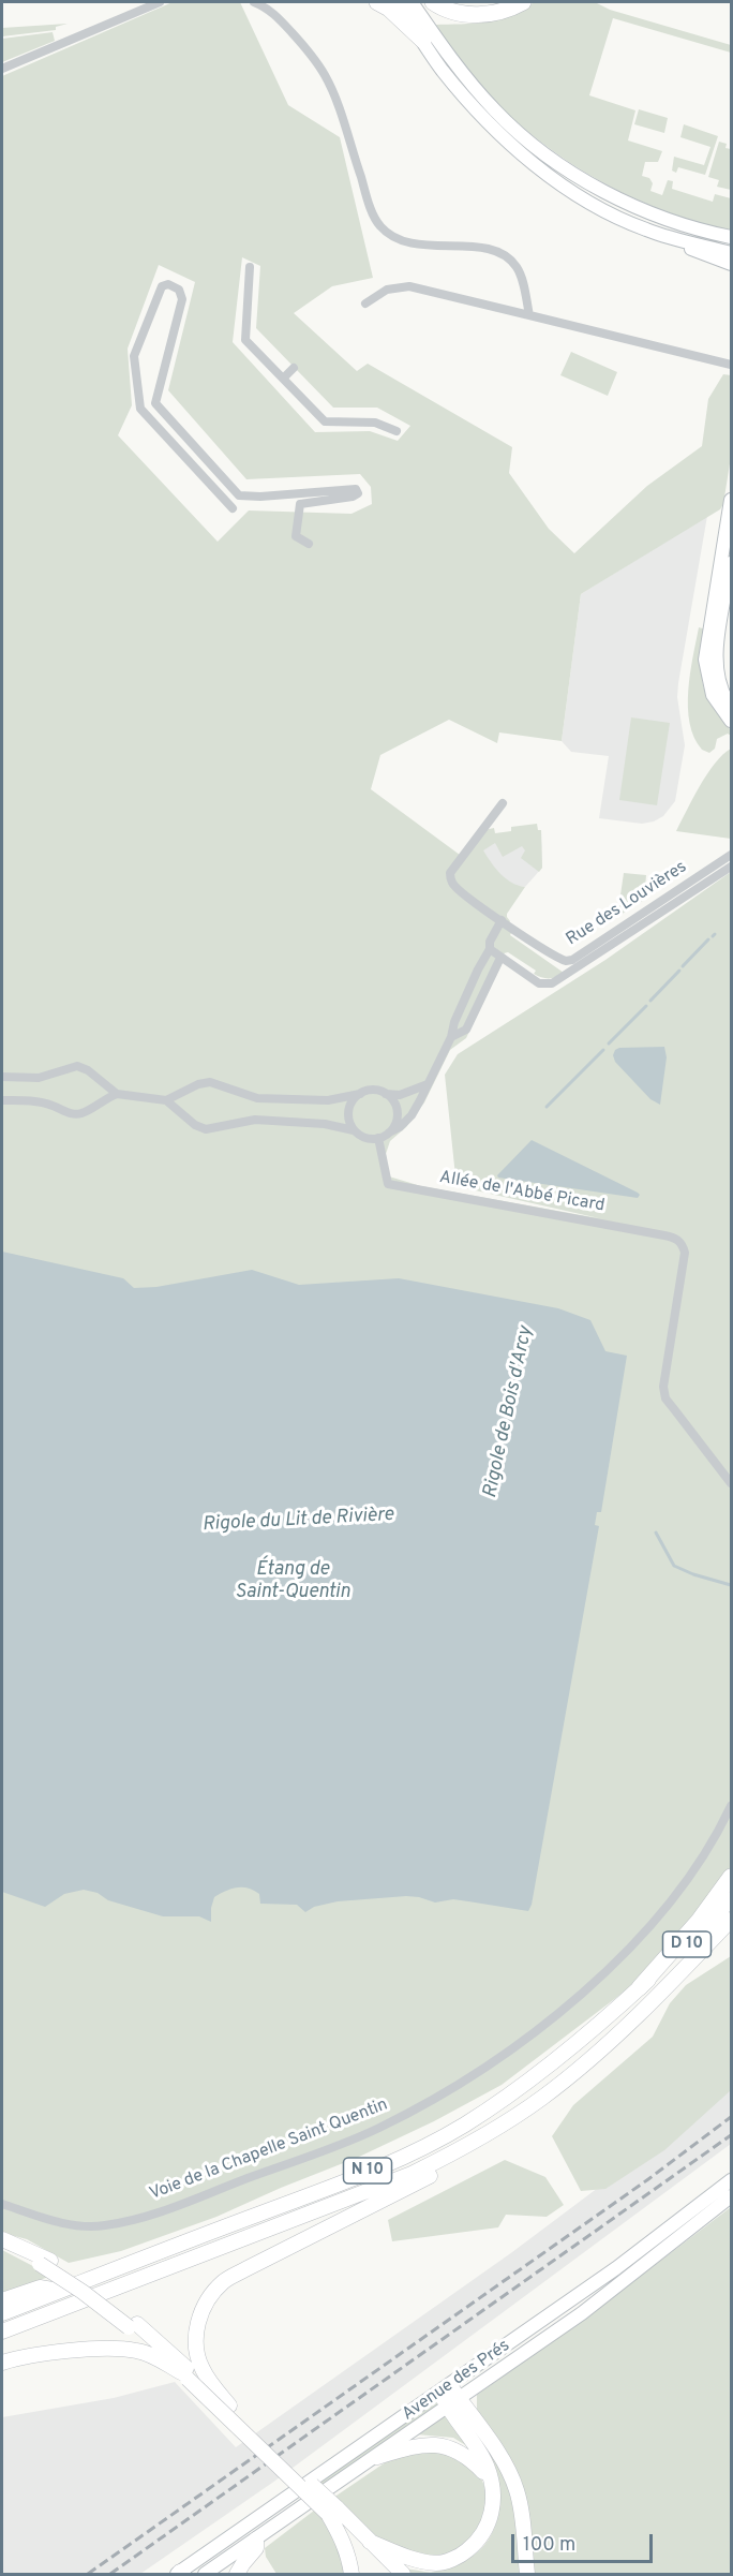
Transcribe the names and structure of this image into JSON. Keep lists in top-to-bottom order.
{
  "streets": {
    "highway": ["N 10"],
    "main road": ["Avenue des Prés"],
    "street": ["Rue des Louvières", "Allée de l'Abbé Picard", "Voie de la Chapelle Saint Quentin"]
  },
  "water": ["Rigole de Bois d'Arcy", "Rigole du Lit de Rivière", "Étang de Saint-Quentin"],
  "scale_bar": "100 m"
}
